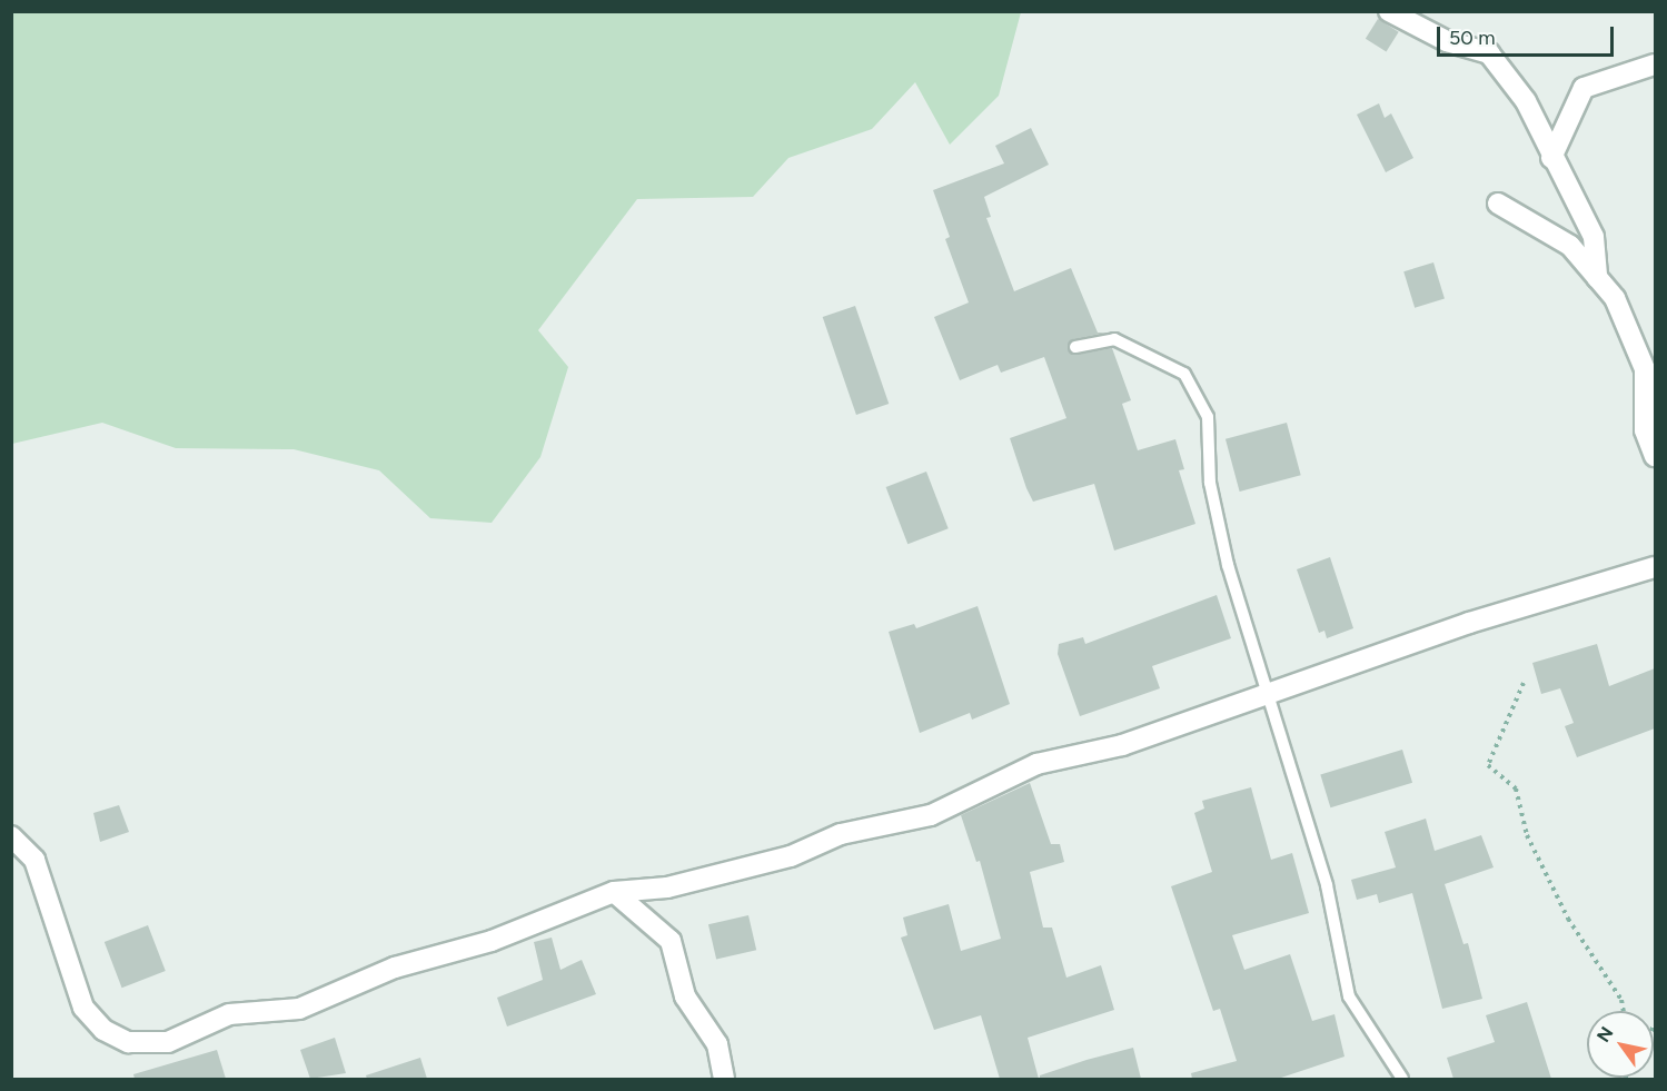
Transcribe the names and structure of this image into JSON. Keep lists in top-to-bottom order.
{
  "scale_bar": "50 m",
  "north": "top left"
}
